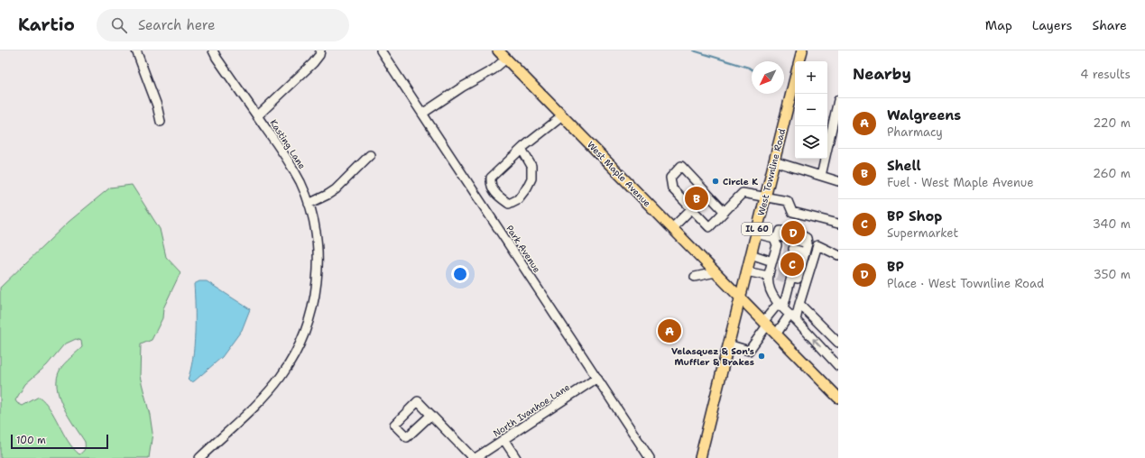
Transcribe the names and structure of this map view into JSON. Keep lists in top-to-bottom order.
{
  "streets": {
    "main road": ["West Townline Road", "West Maple Avenue", "IL 60"],
    "street": ["Kasting Lane", "Park Avenue", "North Ivanhoe Lane"]
  },
  "crossings": [
    ["West Townline Road", "West Maple Avenue"],
    ["West Townline Road", "IL 60"],
    ["West Maple Avenue", "IL 60"],
    ["Park Avenue", "North Ivanhoe Lane"]
  ],
  "places": ["Circle K", "Velasquez & Son's Muffler & Brakes"],
  "scale_bar": "100 m",
  "north": "bottom left",
  "page": {
    "header": "Kartio",
    "search": "Search here",
    "nav": ["Map", "Layers", "Share"],
    "heading": ["Nearby", "4 results"],
    "map_buttons": ["+", "−"],
    "list": [
      {
        "mark": "A",
        "name": "Walgreens",
        "note": "Pharmacy",
        "value": "220 m"
      },
      {
        "mark": "B",
        "name": "Shell",
        "note": "Fuel · West Maple Avenue",
        "value": "260 m"
      },
      {
        "mark": "C",
        "name": "BP Shop",
        "note": "Supermarket",
        "value": "340 m"
      },
      {
        "mark": "D",
        "name": "BP",
        "note": "Place · West Townline Road",
        "value": "350 m"
      }
    ],
    "pins": [
      "B",
      "D",
      "C",
      "A"
    ],
    "scale": "100 m"
  }
}
